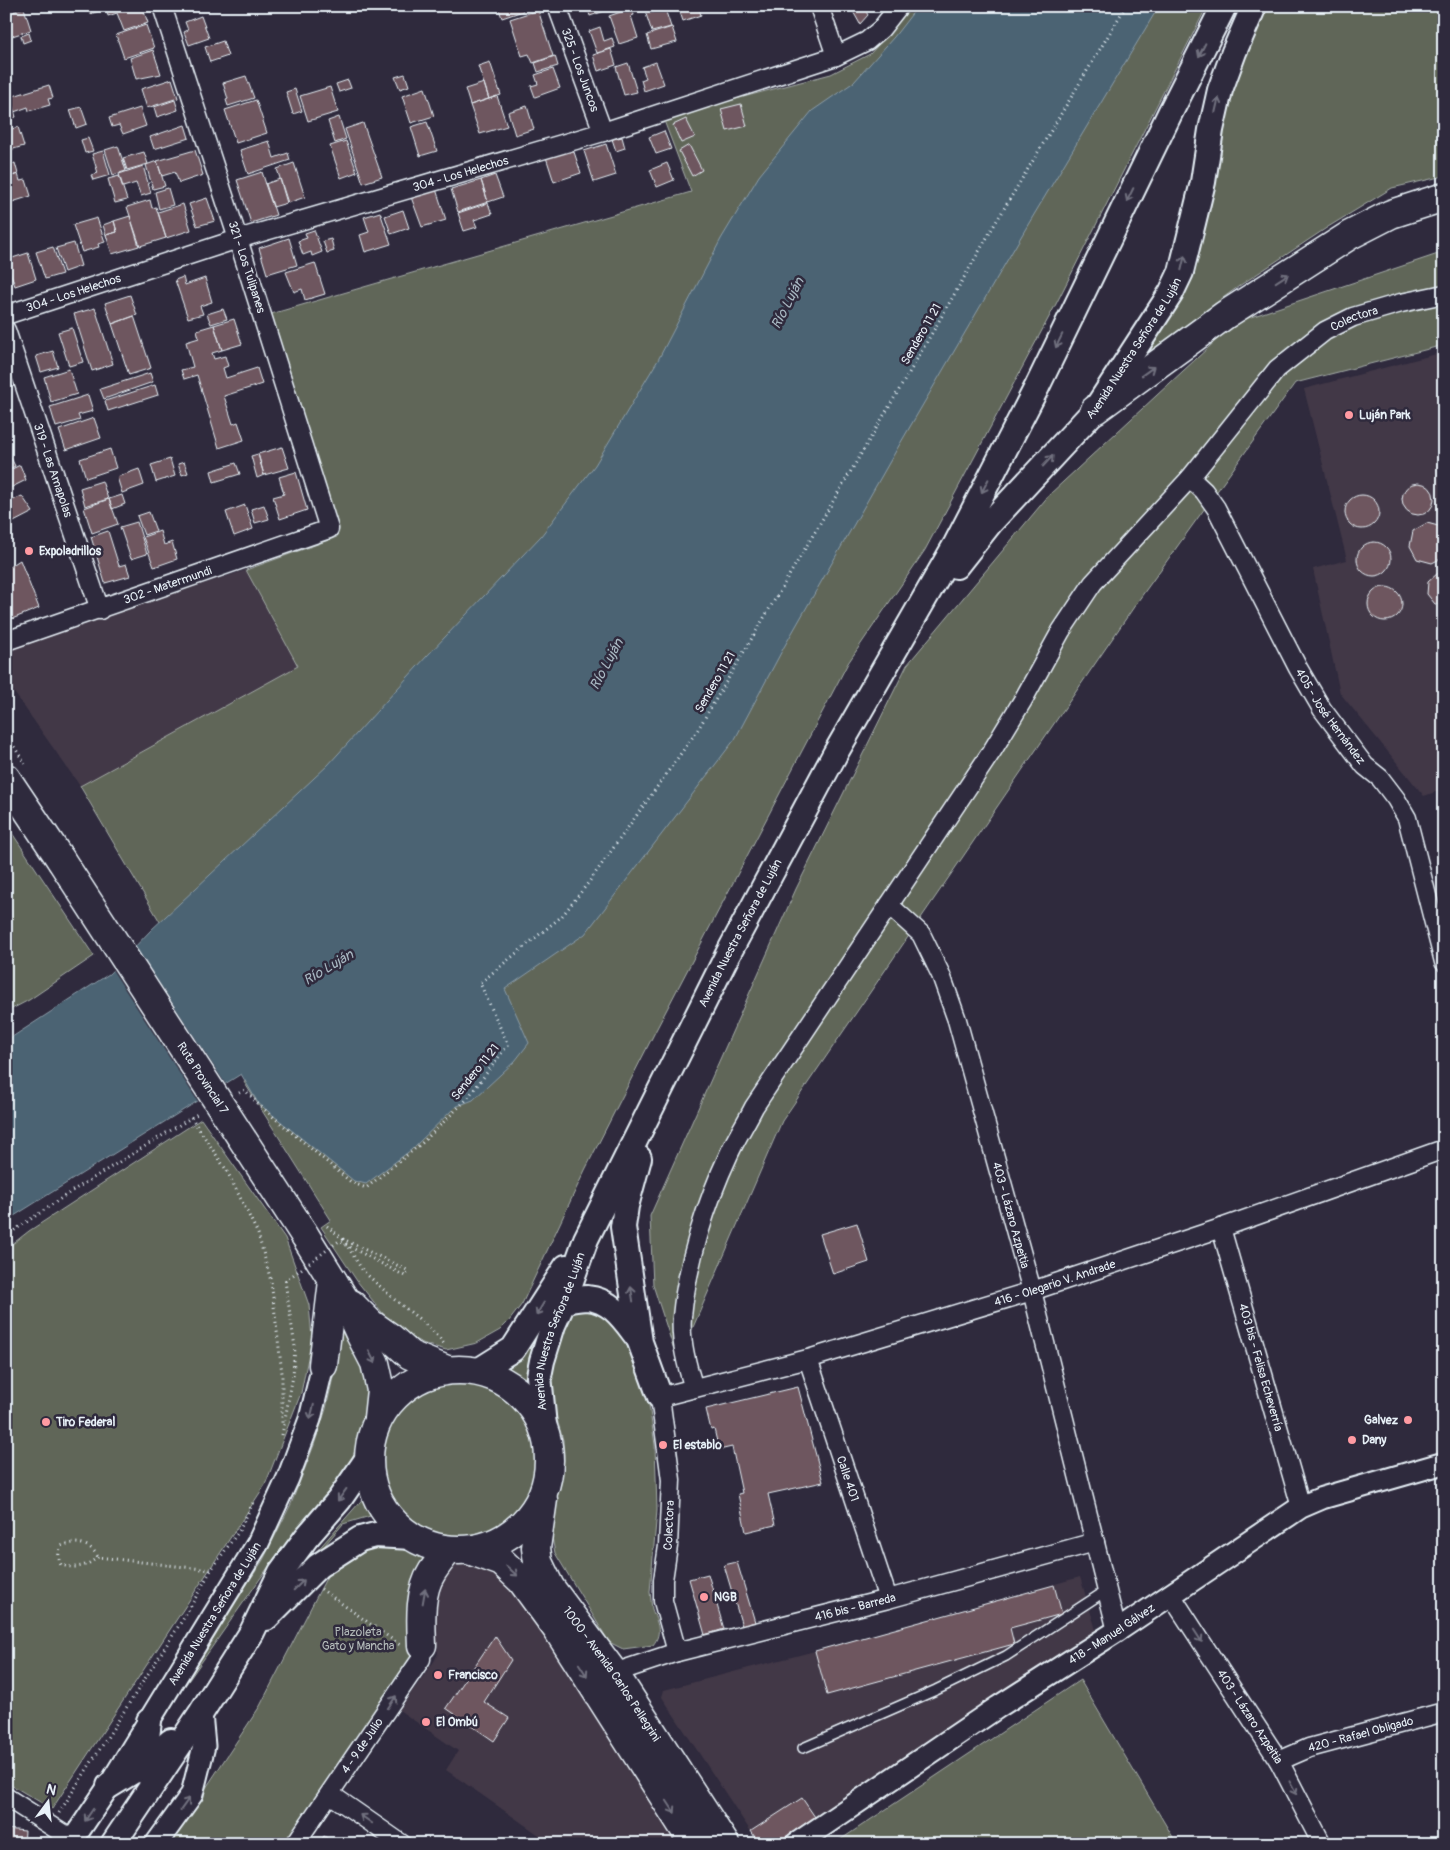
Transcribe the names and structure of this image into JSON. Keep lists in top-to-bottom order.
{
  "streets": {
    "main road": ["Avenida Nuestra Señora de Luján", "Ruta Provincial 7", "1000 - Avenida Carlos Pellegrini"],
    "street": [
      "325 - Los Juncos",
      "304 - Los Helechos",
      "321 - Los Tulipanes",
      "Colectora",
      "319 - Las Amapolas",
      "302 - Matermundi",
      "405 - José Hernández",
      "403 - Lázaro Azpeitia",
      "416 - Olegario V. Andrade",
      "403 bis - Felisa Echeverría",
      "Calle 401",
      "416 bis - Barreda",
      "418 - Manuel Gálvez",
      "420 - Rafael Obligado",
      "4 - 9 de Julio"
    ],
    "path": ["Sendero 11 21"]
  },
  "crossings": [
    ["325 - Los Juncos", "304 - Los Helechos"],
    ["304 - Los Helechos", "321 - Los Tulipanes"],
    ["321 - Los Tulipanes", "302 - Matermundi"],
    ["Colectora", "405 - José Hernández"],
    ["Colectora", "403 - Lázaro Azpeitia"],
    ["Colectora", "416 - Olegario V. Andrade"],
    ["Colectora", "416 bis - Barreda"],
    ["Avenida Nuestra Señora de Luján", "Ruta Provincial 7"],
    ["319 - Las Amapolas", "302 - Matermundi"],
    ["Ruta Provincial 7", "1000 - Avenida Carlos Pellegrini"],
    ["403 - Lázaro Azpeitia", "416 - Olegario V. Andrade"],
    ["403 - Lázaro Azpeitia", "416 bis - Barreda"],
    ["403 - Lázaro Azpeitia", "418 - Manuel Gálvez"],
    ["403 - Lázaro Azpeitia", "420 - Rafael Obligado"],
    ["416 - Olegario V. Andrade", "403 bis - Felisa Echeverría"],
    ["416 - Olegario V. Andrade", "Calle 401"],
    ["403 bis - Felisa Echeverría", "418 - Manuel Gálvez"],
    ["Calle 401", "416 bis - Barreda"],
    ["416 bis - Barreda", "1000 - Avenida Carlos Pellegrini"]
  ],
  "one_way": ["4 - 9 de Julio"],
  "water": ["Río Luján"],
  "parks": ["Plazoleta Gato y Mancha"],
  "places": [
    "Luján Park",
    "Expoladrillos",
    "Galvez",
    "Tiro Federal",
    "Dany",
    "El establo",
    "NGB",
    "Francisco",
    "El Ombú"
  ],
  "north": "top"
}
